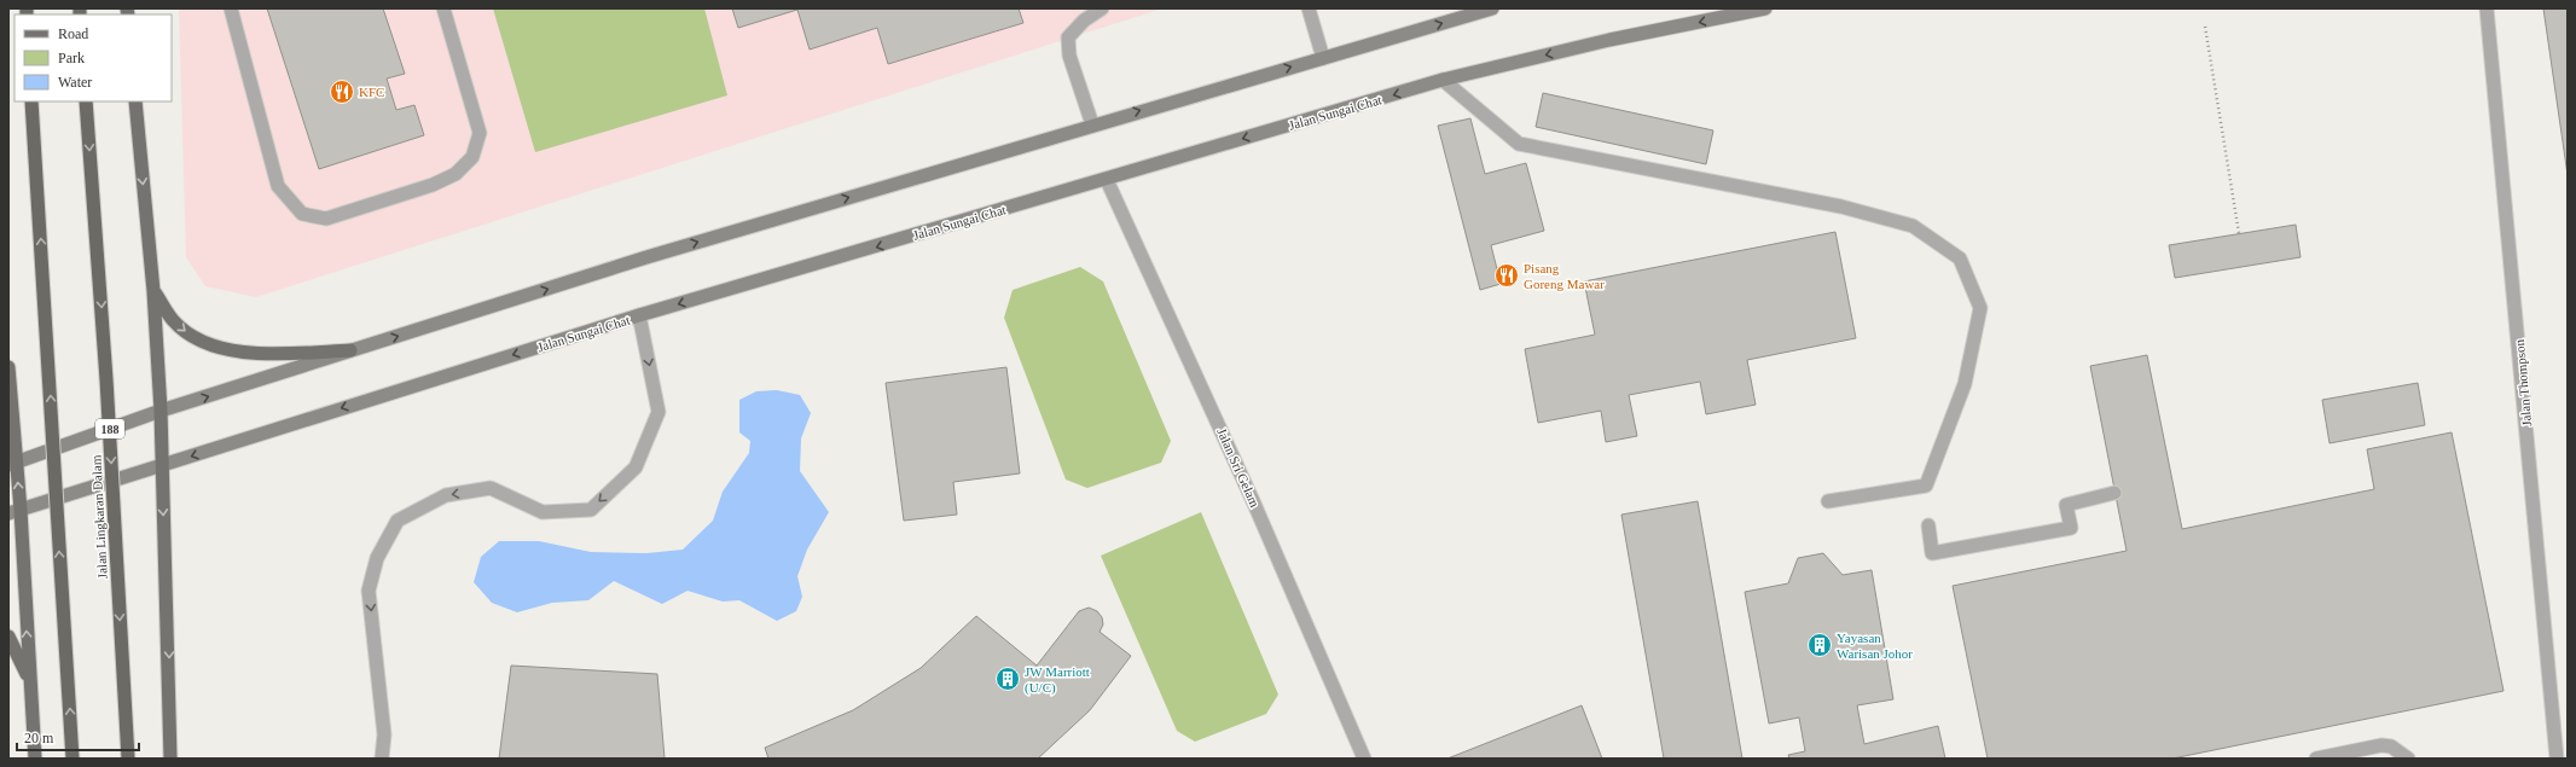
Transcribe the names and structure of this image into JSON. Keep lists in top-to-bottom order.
{
  "streets": {
    "highway": ["188", "Jalan Lingkaran Dalam"],
    "main road": ["Jalan Sungai Chat"],
    "street": ["Jalan Thompson", "Jalan Sri Gelam"]
  },
  "crossings": [
    ["Jalan Sungai Chat", "Jalan Sri Gelam"]
  ],
  "places": {
    "restaurant": ["KFC", "Pisang Goreng Mawar"],
    "building": ["Yayasan Warisan Johor", "JW Marriott (U/C)"]
  },
  "legend": ["Road", "Park", "Water"],
  "scale_bar": "20 m"
}
